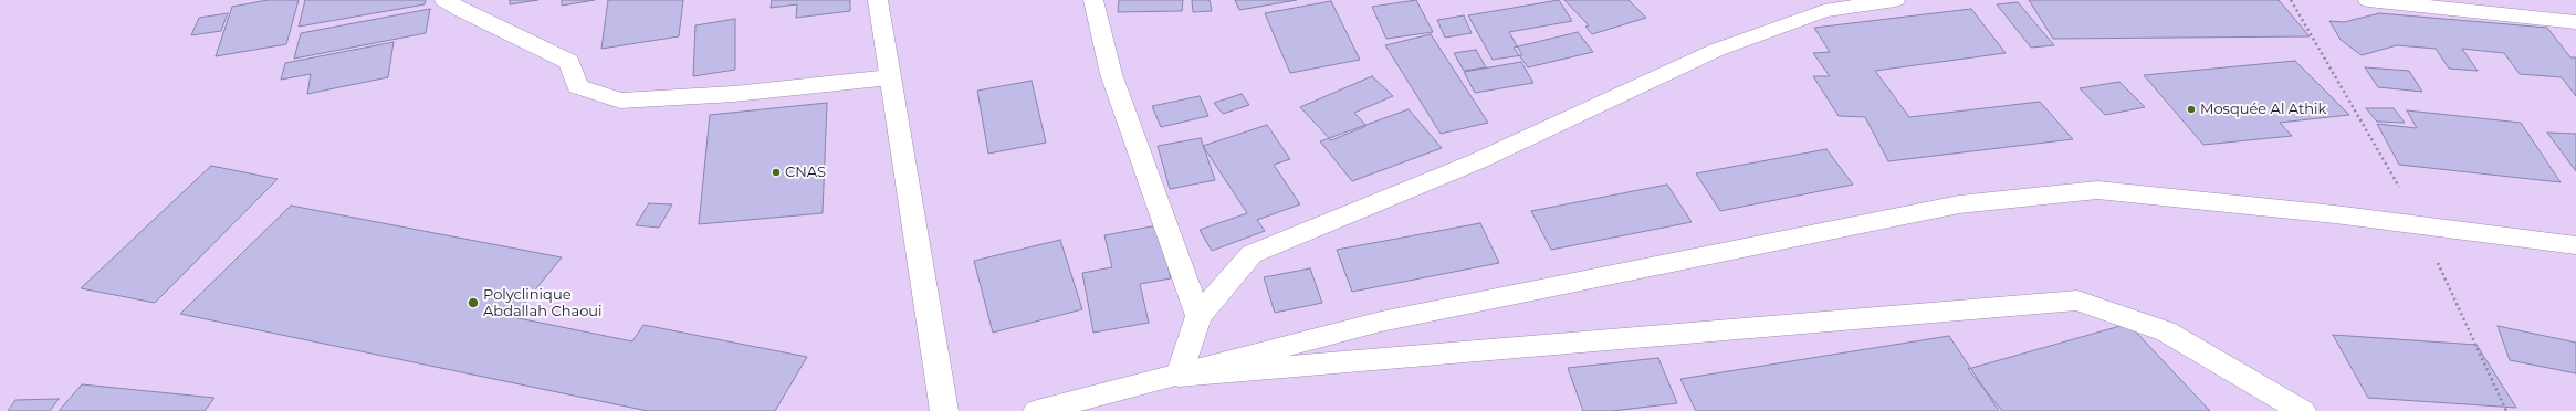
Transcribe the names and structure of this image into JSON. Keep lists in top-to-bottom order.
{
  "places": ["Mosquée Al Athik", "CNAS", "Polyclinique Abdallah Chaoui"]
}
